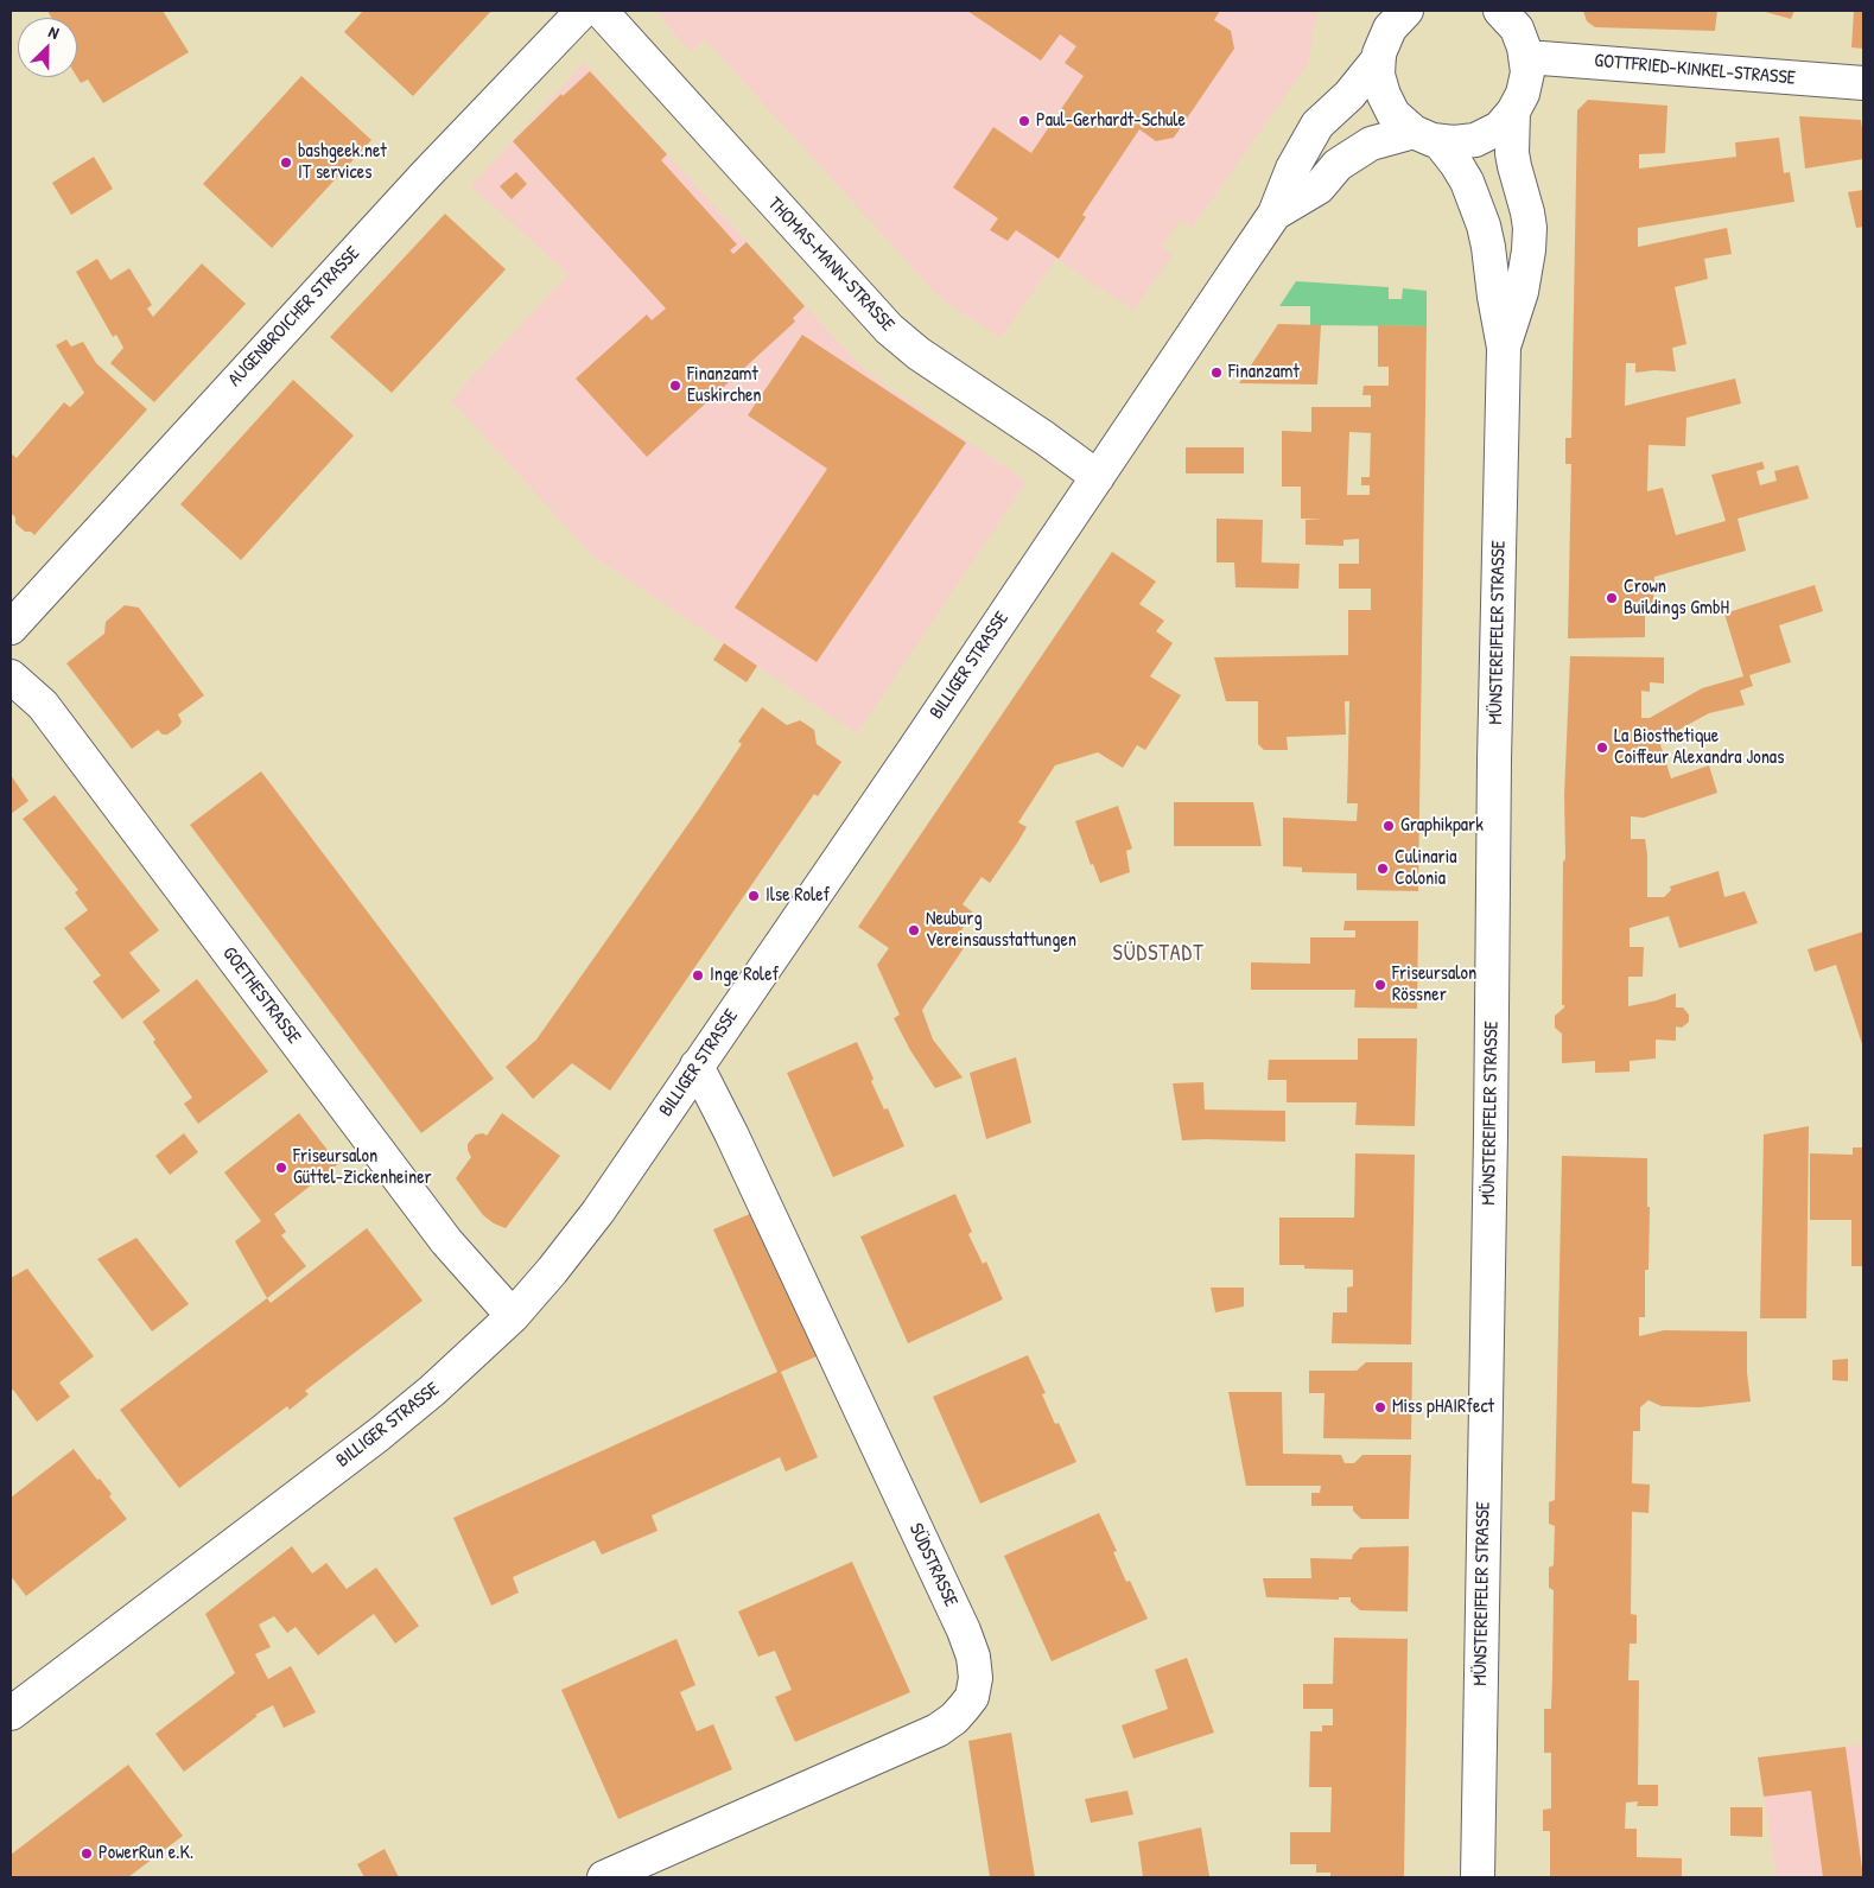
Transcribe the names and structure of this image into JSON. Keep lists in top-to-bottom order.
{
  "streets": {
    "street": [
      "GOTTFRIED-KINKEL-STRASSE",
      "THOMAS-MANN-STRASSE",
      "AUGENBROICHER STRASSE",
      "MÜNSTEREIFELER STRASSE",
      "BILLIGER STRASSE",
      "GOETHESTRASSE",
      "SÜDSTRASSE"
    ]
  },
  "crossings": [
    ["THOMAS-MANN-STRASSE", "BILLIGER STRASSE"],
    ["MÜNSTEREIFELER STRASSE", "BILLIGER STRASSE"],
    ["BILLIGER STRASSE", "GOETHESTRASSE"],
    ["BILLIGER STRASSE", "SÜDSTRASSE"]
  ],
  "districts": ["SÜDSTADT"],
  "places": [
    "Paul-Gerhardt-Schule",
    "bashgeek.net IT services",
    "Finanzamt",
    "Finanzamt Euskirchen",
    "Crown Buildings GmbH",
    "La Biosthetique Coiffeur Alexandra Jonas",
    "Graphikpark",
    "Culinaria Colonia",
    "Ilse Rolef",
    "Neuburg Vereinsausstattungen",
    "Inge Rolef",
    "Friseursalon Rössner",
    "Friseursalon Güttel-Zickenheiner",
    "Miss pHAIRfect",
    "PowerRun e.K."
  ],
  "north": "top right"
}
